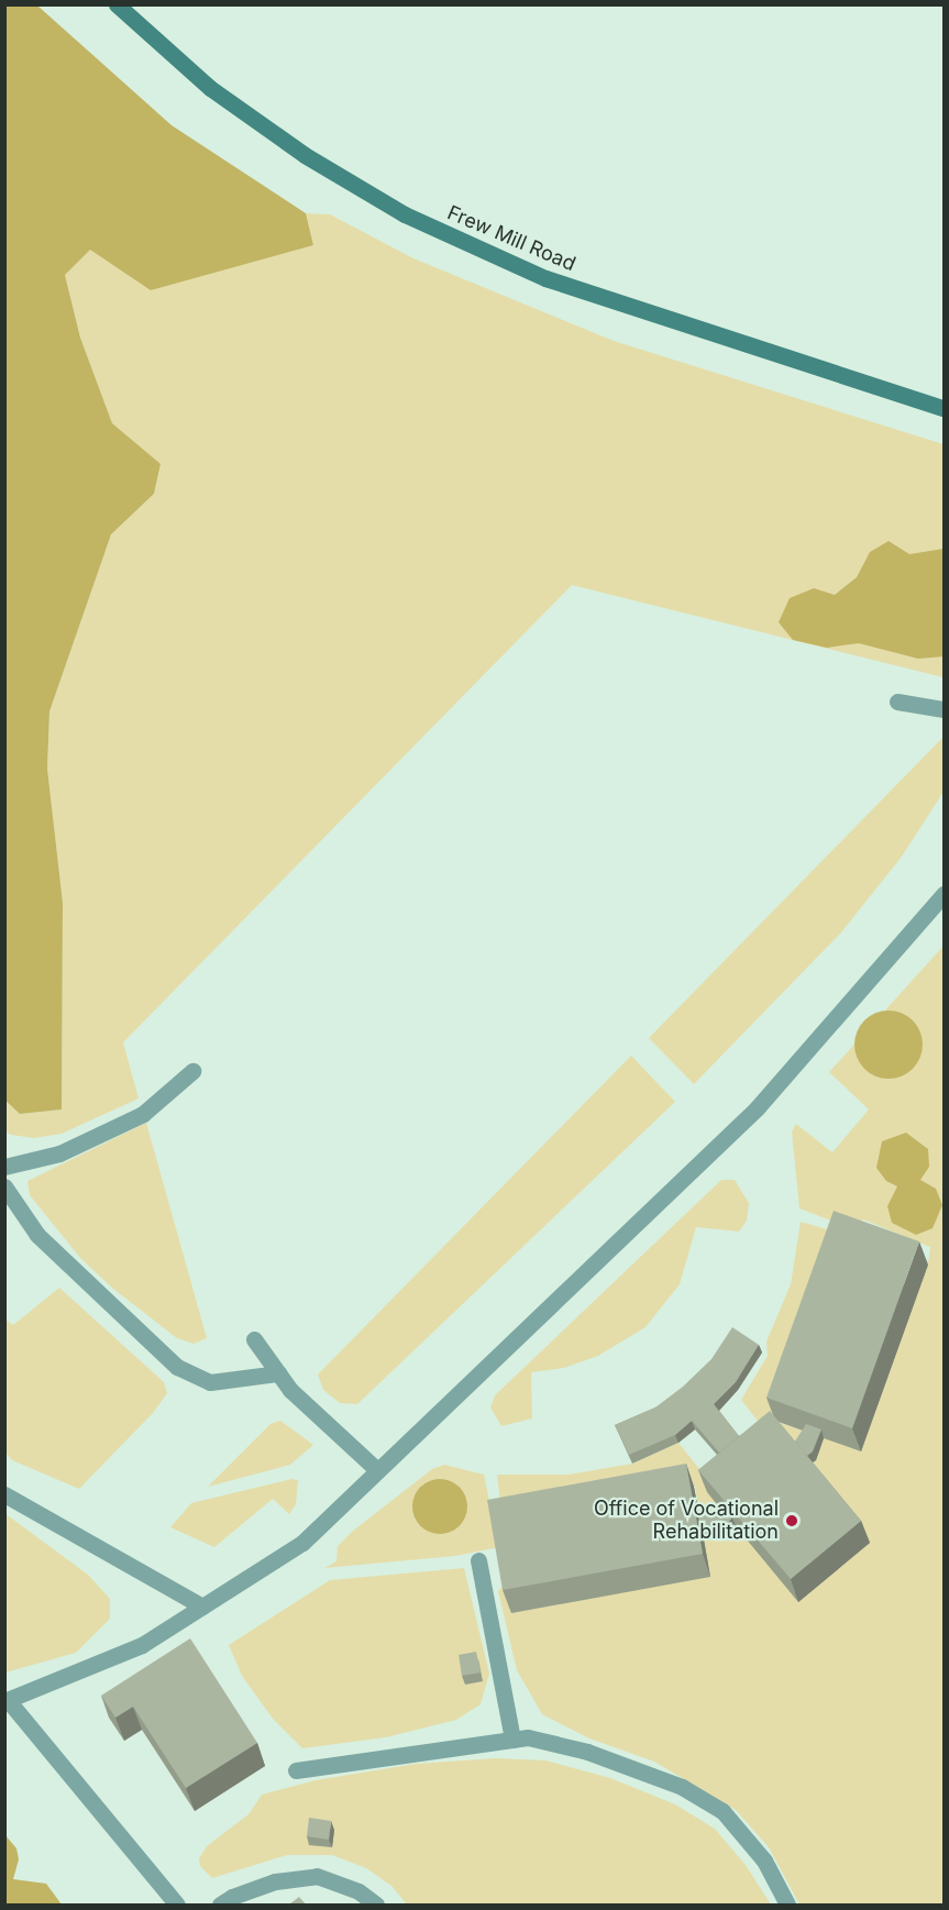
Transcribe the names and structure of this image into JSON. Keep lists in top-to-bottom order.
{
  "streets": {
    "street": ["Frew Mill Road"]
  },
  "places": ["Office of Vocational Rehabilitation"]
}
